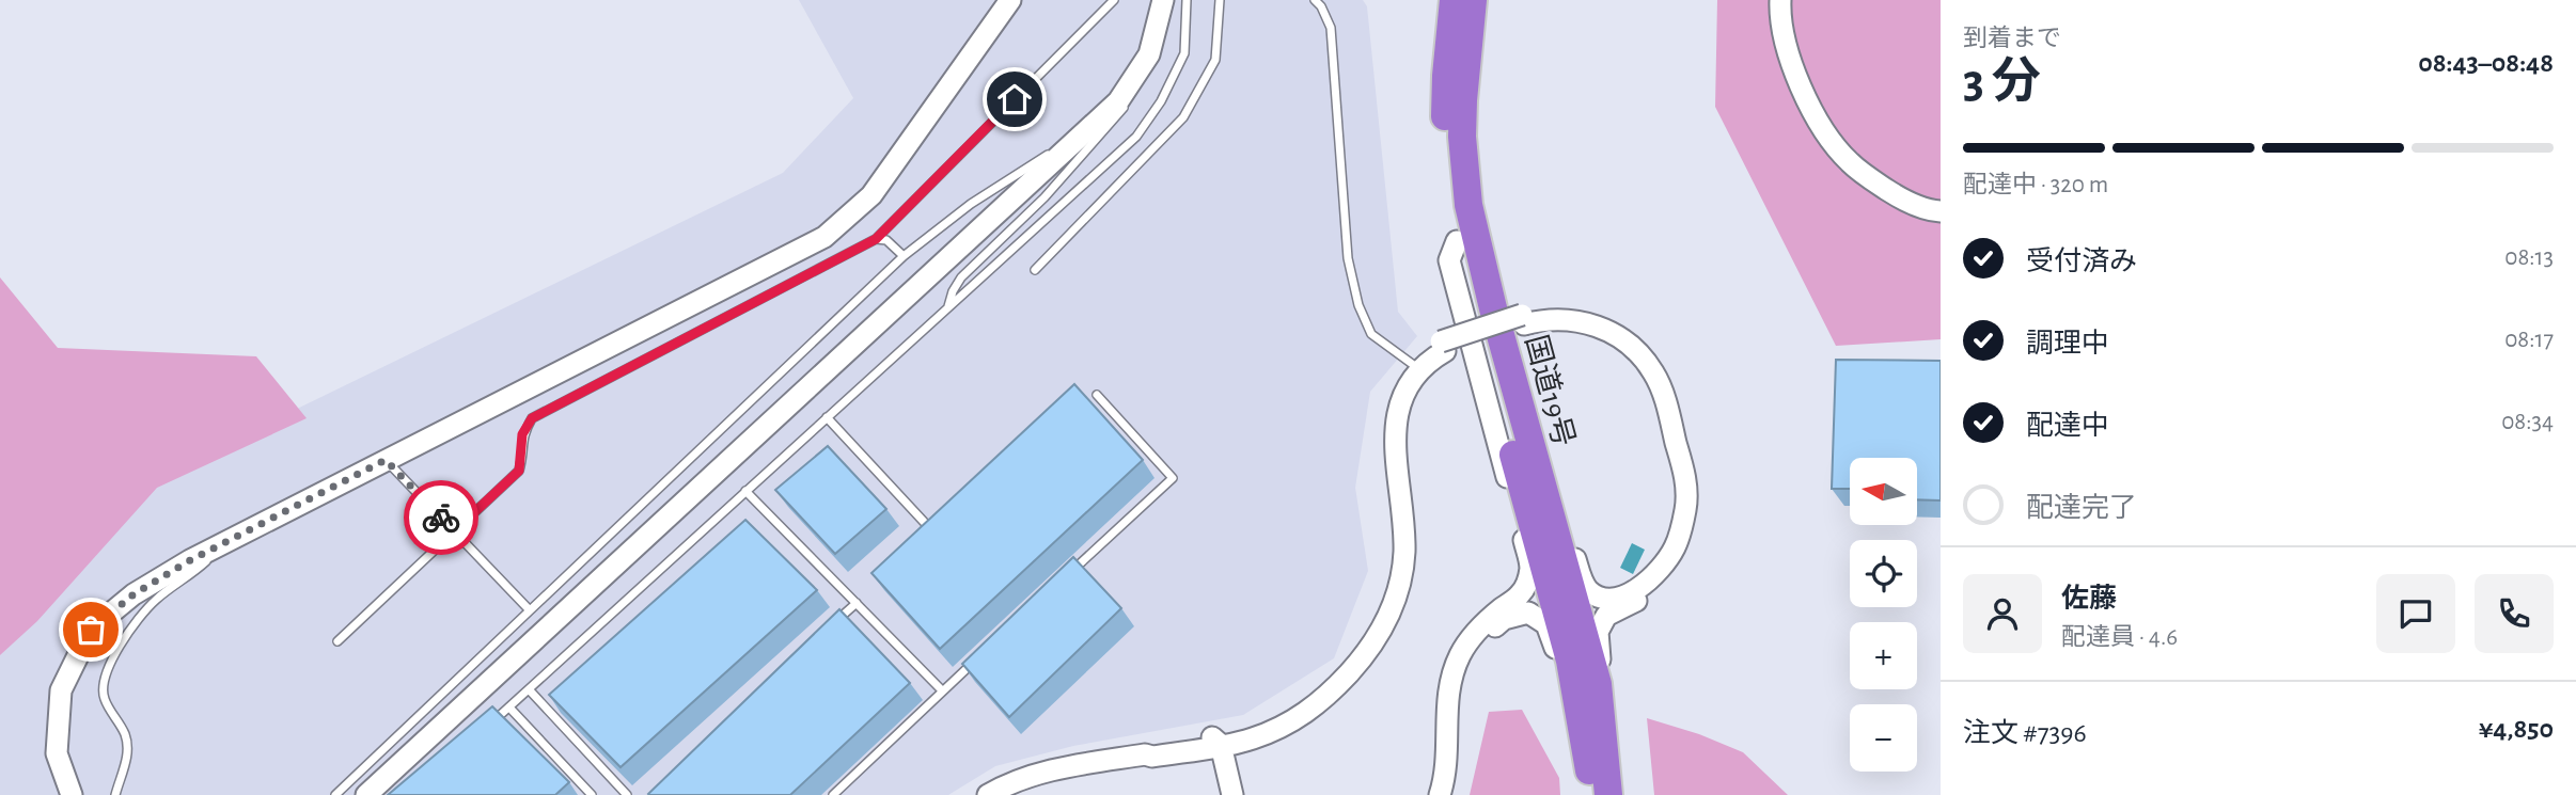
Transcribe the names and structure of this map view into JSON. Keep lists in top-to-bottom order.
{
  "streets": {
    "highway": ["国道19号"]
  },
  "north": "left",
  "page": {
    "heading": ["3 分", "到着まで", "08:43–08:48"],
    "panel": [
      "佐藤",
      "配達員 · 4.6",
      "注文 #7396",
      "¥4,850"
    ],
    "bar": "配達中 · 320 m",
    "list": [
      ["受付済み", "08:13"],
      ["調理中", "08:17"],
      ["配達中", "08:34"],
      "配達完了"
    ],
    "map_buttons": ["+", "−"]
  }
}
